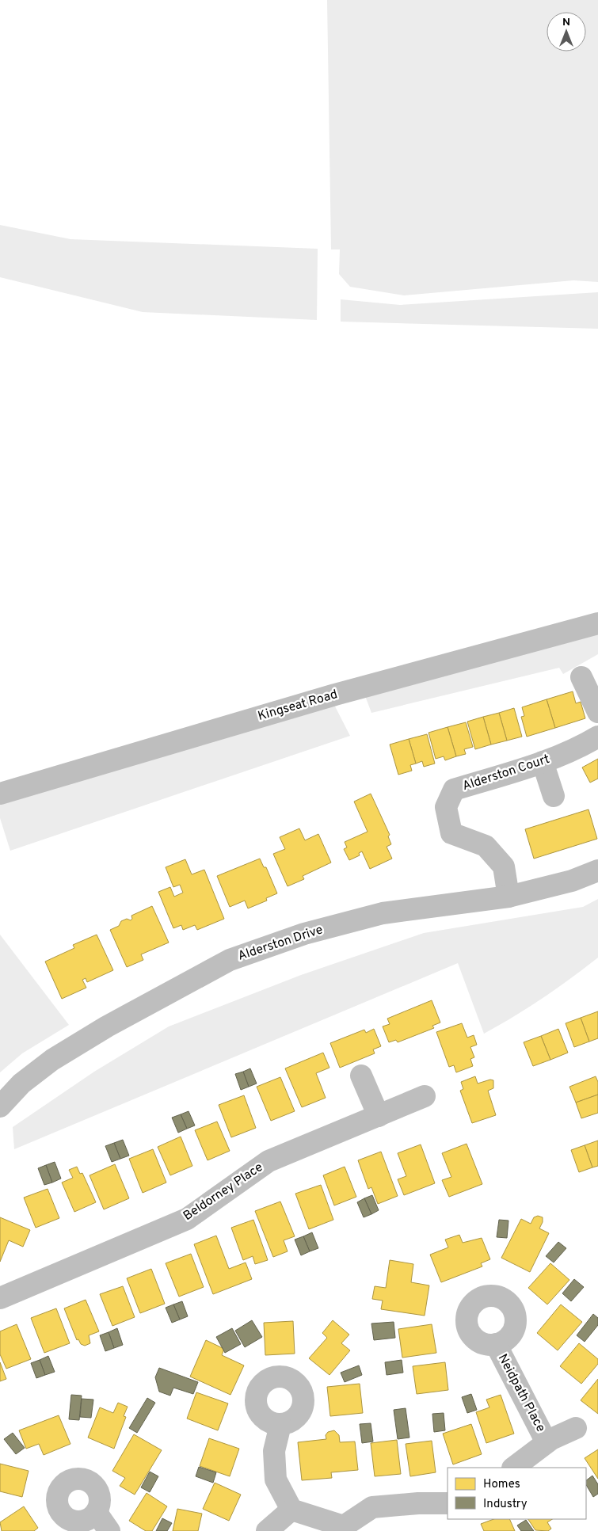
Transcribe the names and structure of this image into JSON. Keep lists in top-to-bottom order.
{
  "streets": {
    "street": [
      "Kingseat Road",
      "Alderston Court",
      "Alderston Drive",
      "Beldorney Place",
      "Neidpath Place"
    ]
  },
  "crossings": [
    ["Alderston Court", "Alderston Drive"]
  ],
  "legend": ["Homes", "Industry"],
  "north": "top"
}
